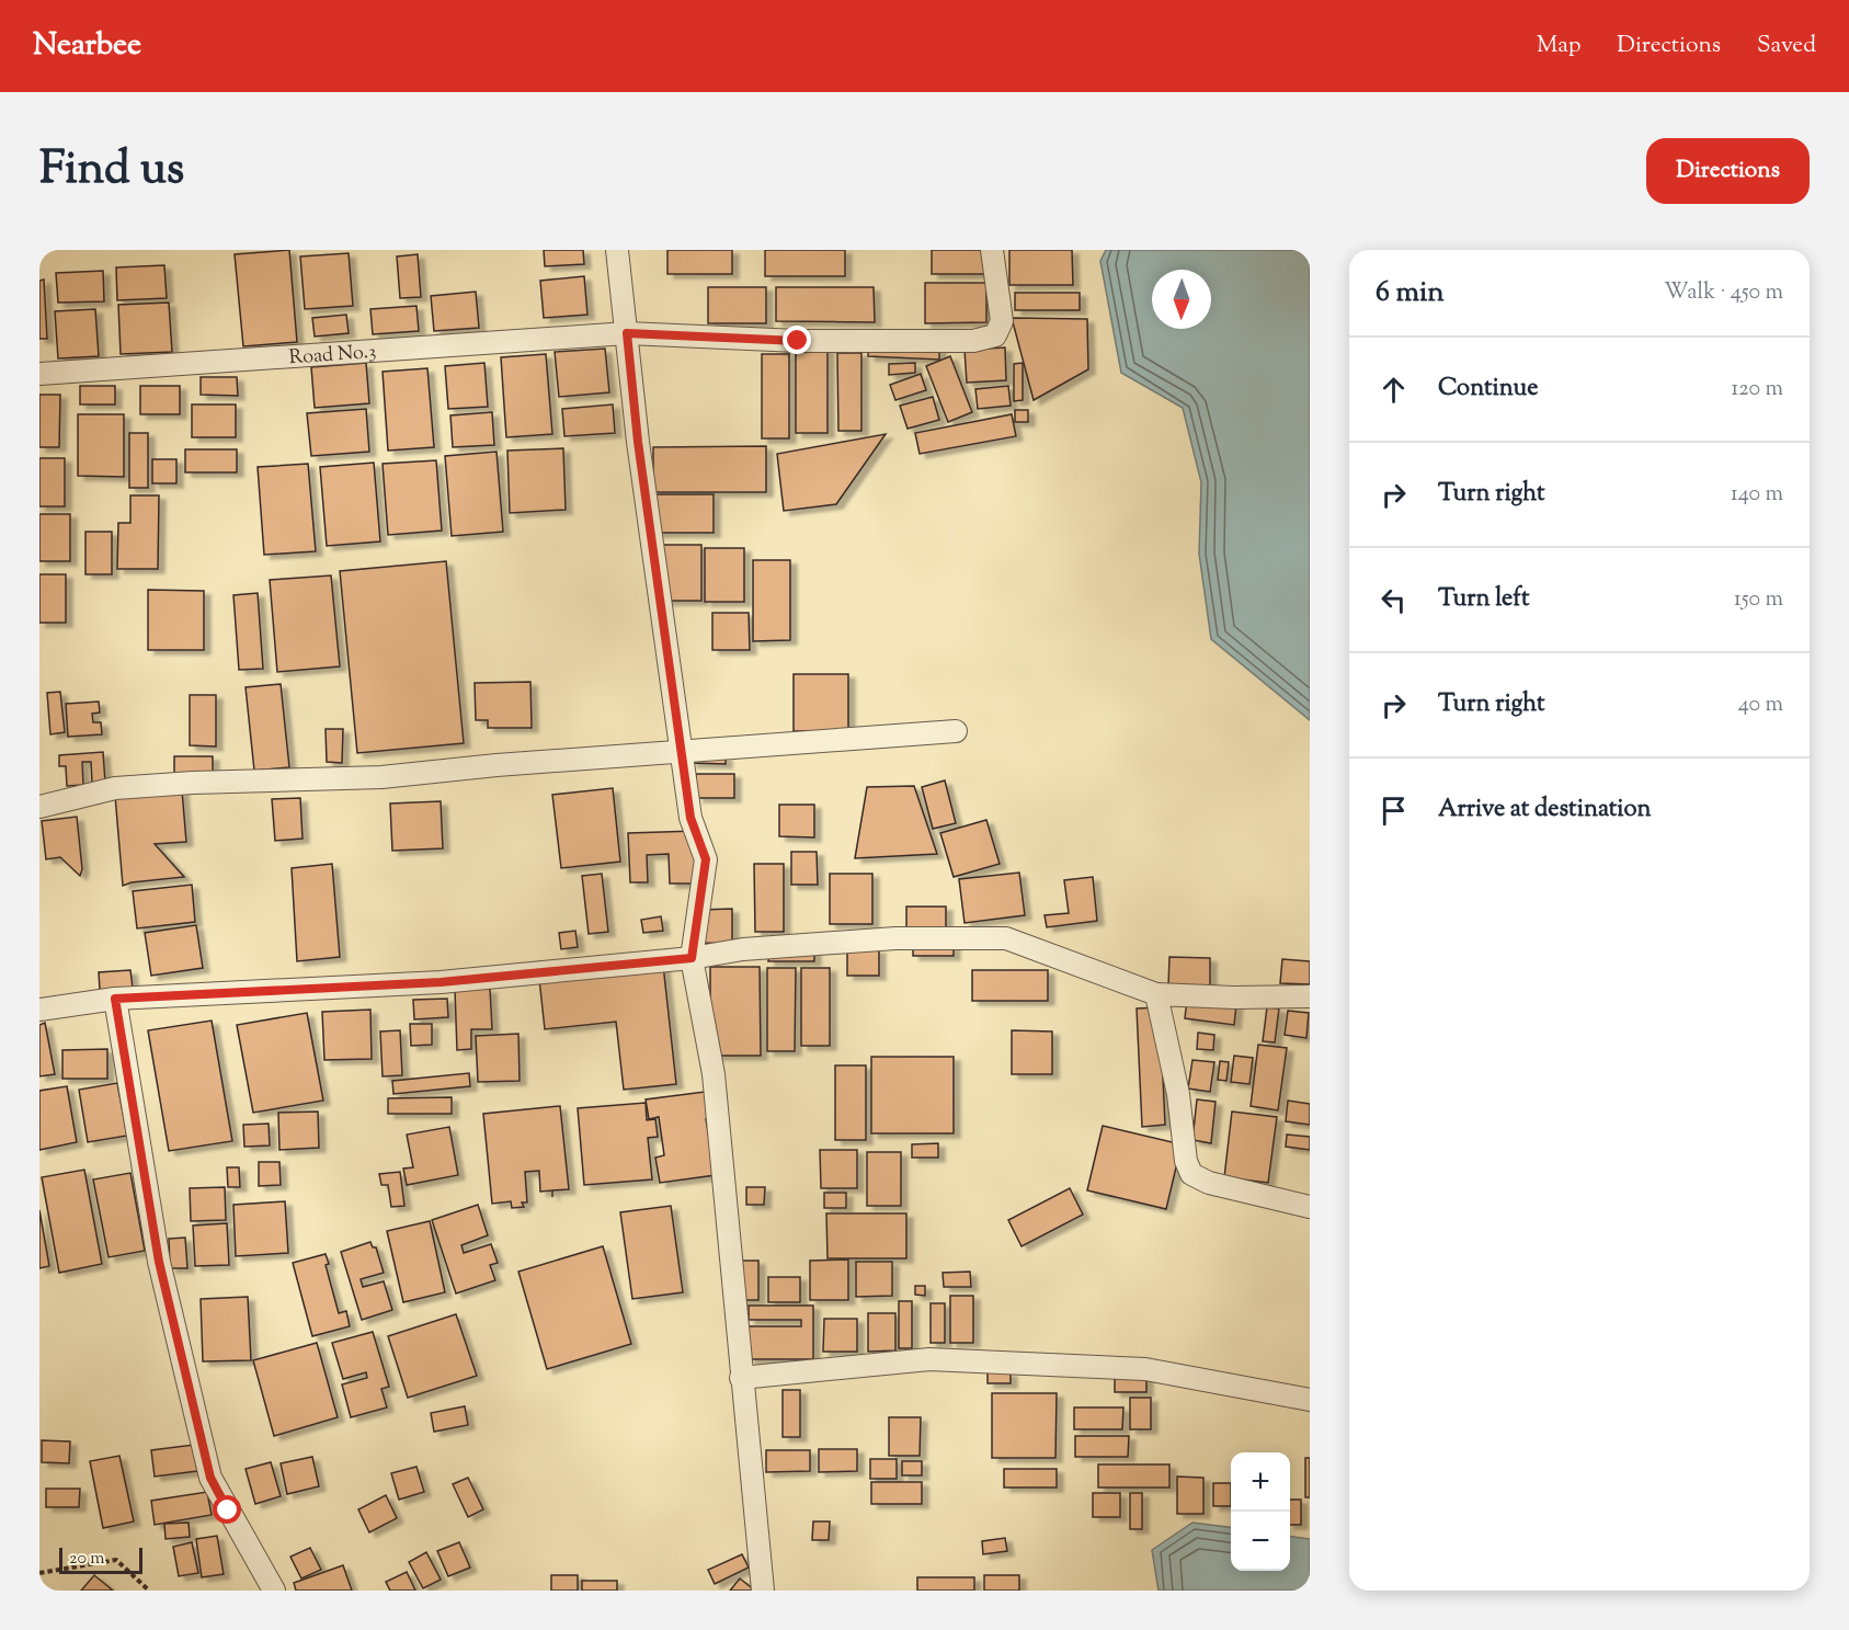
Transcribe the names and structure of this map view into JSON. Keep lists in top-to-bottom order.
{
  "streets": {
    "street": ["Road No.3"]
  },
  "scale_bar": "20 m",
  "north": "bottom",
  "page": {
    "header": "Nearbee",
    "nav": ["Map", "Directions", "Saved"],
    "title": "Find us",
    "buttons": "Directions",
    "heading": ["6 min", "Walk · 450 m"],
    "list": [
      ["Continue", "120 m"],
      ["Turn right", "140 m"],
      ["Turn left", "150 m"],
      ["Turn right", "40 m"],
      "Arrive at destination"
    ],
    "map_buttons": ["+", "−"],
    "scale": "20 m"
  }
}
